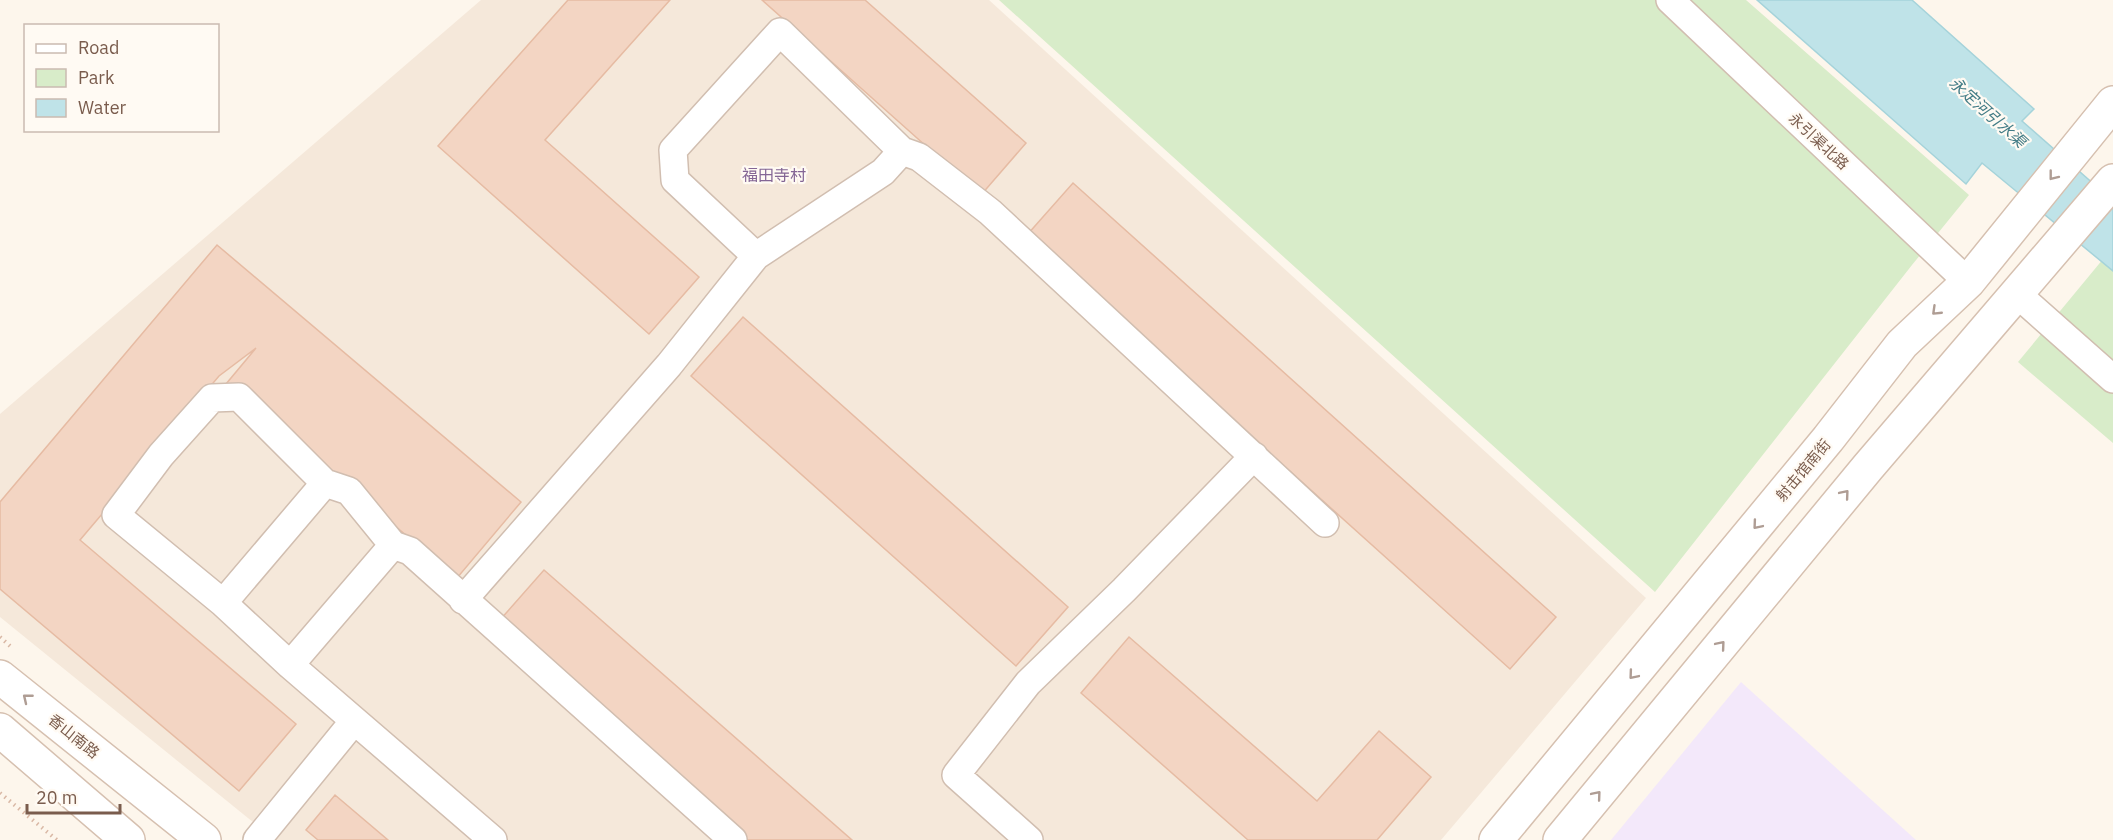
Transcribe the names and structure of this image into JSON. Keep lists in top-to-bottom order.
{
  "streets": {
    "main road": ["射击馆南街", "香山南路"],
    "street": ["永引渠北路"]
  },
  "crossings": [
    ["永引渠北路", "射击馆南街"]
  ],
  "districts": ["福田寺村"],
  "water": ["永定河引水渠"],
  "legend": ["Road", "Park", "Water"],
  "scale_bar": "20 m"
}
